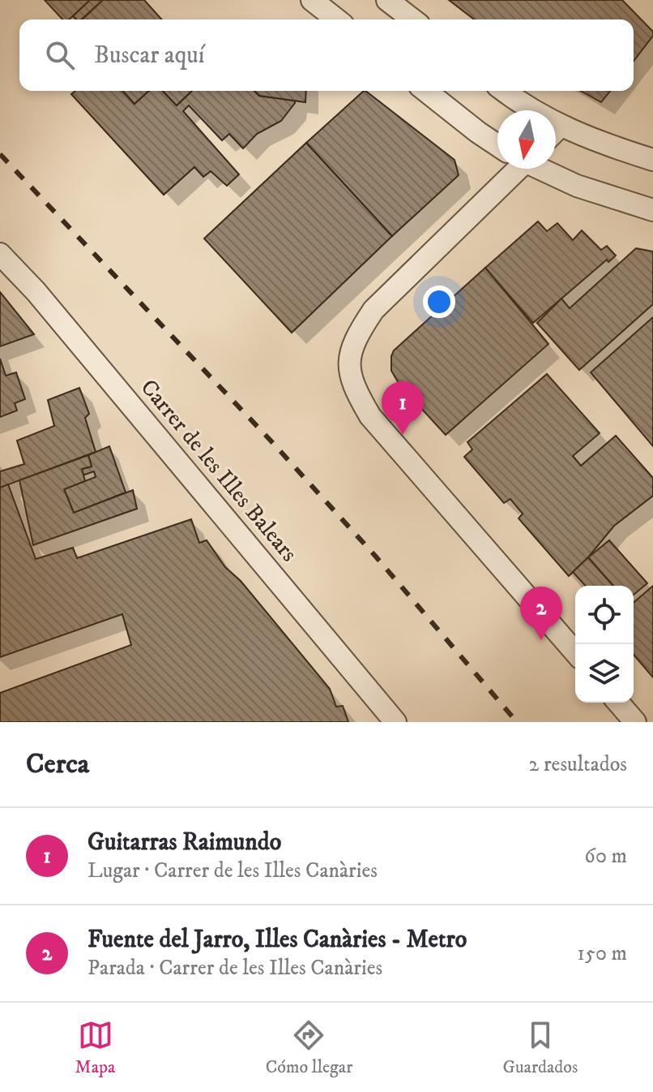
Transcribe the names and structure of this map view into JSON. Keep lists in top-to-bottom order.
{
  "streets": {
    "street": ["Carrer de les Illes Balears"]
  },
  "north": "bottom",
  "page": {
    "search": "Buscar aquí",
    "pins": ["1", "2"],
    "heading": ["Cerca", "2 resultados"],
    "list": [
      {
        "mark": "1",
        "name": "Guitarras Raimundo",
        "note": "Lugar · Carrer de les Illes Canàries",
        "value": "60 m"
      },
      {
        "mark": "2",
        "name": "Fuente del Jarro, Illes Canàries - Metro",
        "note": "Parada · Carrer de les Illes Canàries",
        "value": "150 m"
      }
    ],
    "nav": ["Mapa", "Cómo llegar", "Guardados"]
  }
}
